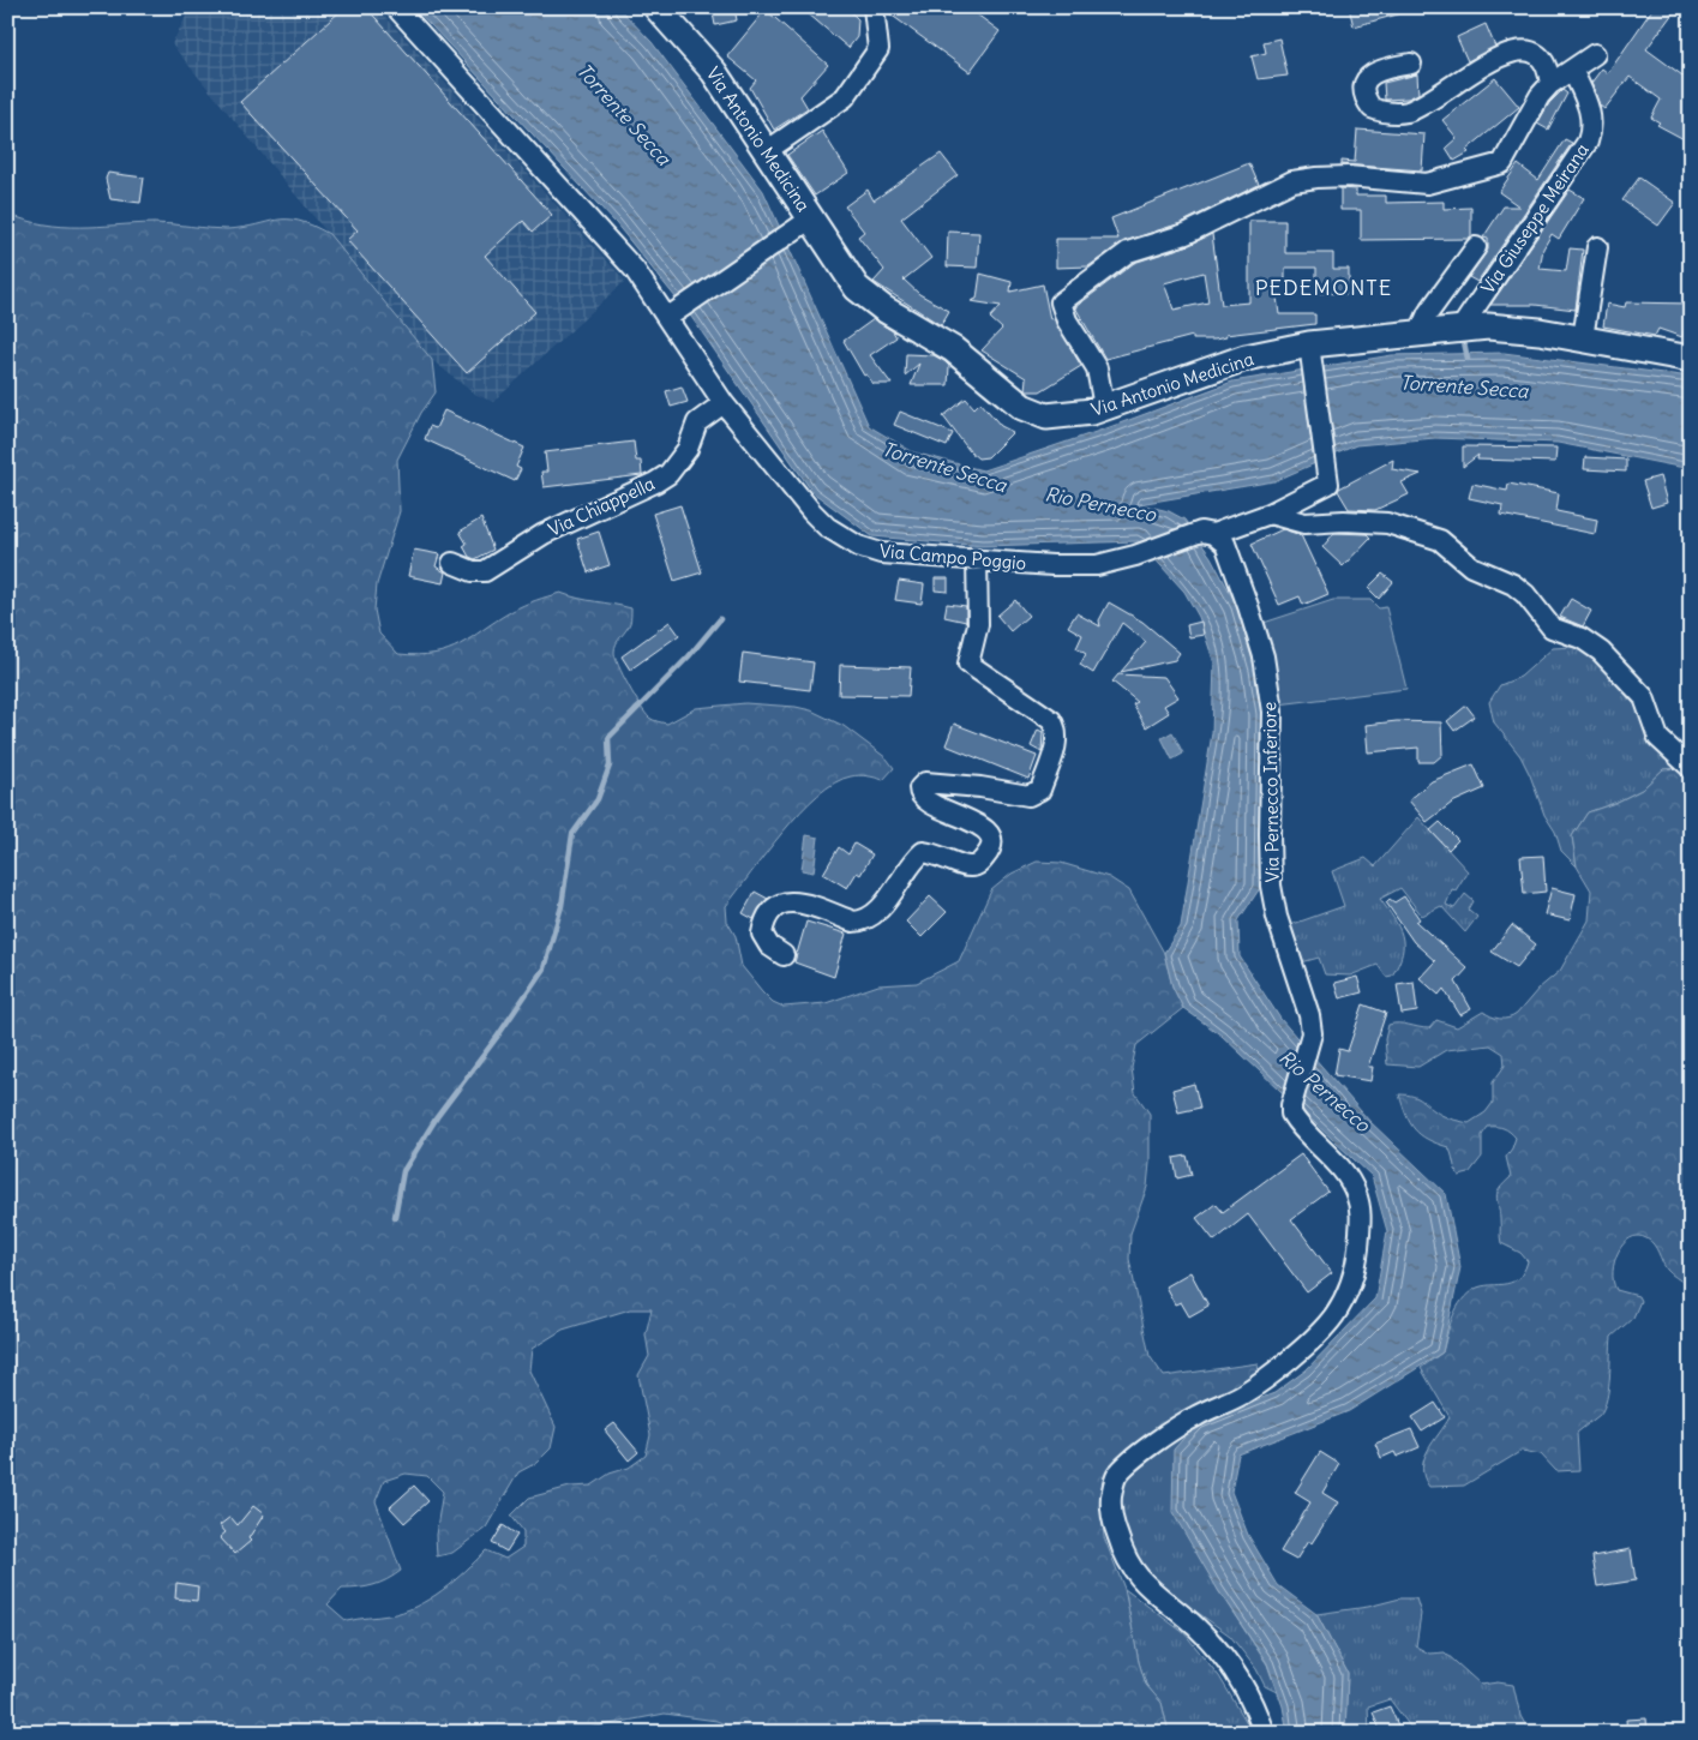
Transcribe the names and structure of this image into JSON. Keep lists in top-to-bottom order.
{
  "streets": {
    "main road": ["Via Antonio Medicina"],
    "street": [
      "Via Giuseppe Meirana",
      "Via Chiappella",
      "Via Campo Poggio",
      "Via Pernecco Inferiore"
    ]
  },
  "crossings": [
    ["Via Antonio Medicina", "Via Giuseppe Meirana"],
    ["Via Antonio Medicina", "Via Campo Poggio"],
    ["Via Chiappella", "Via Campo Poggio"],
    ["Via Campo Poggio", "Via Pernecco Inferiore"]
  ],
  "districts": ["PEDEMONTE"],
  "water": ["Torrente Secca", "Rio Pernecco"]
}
